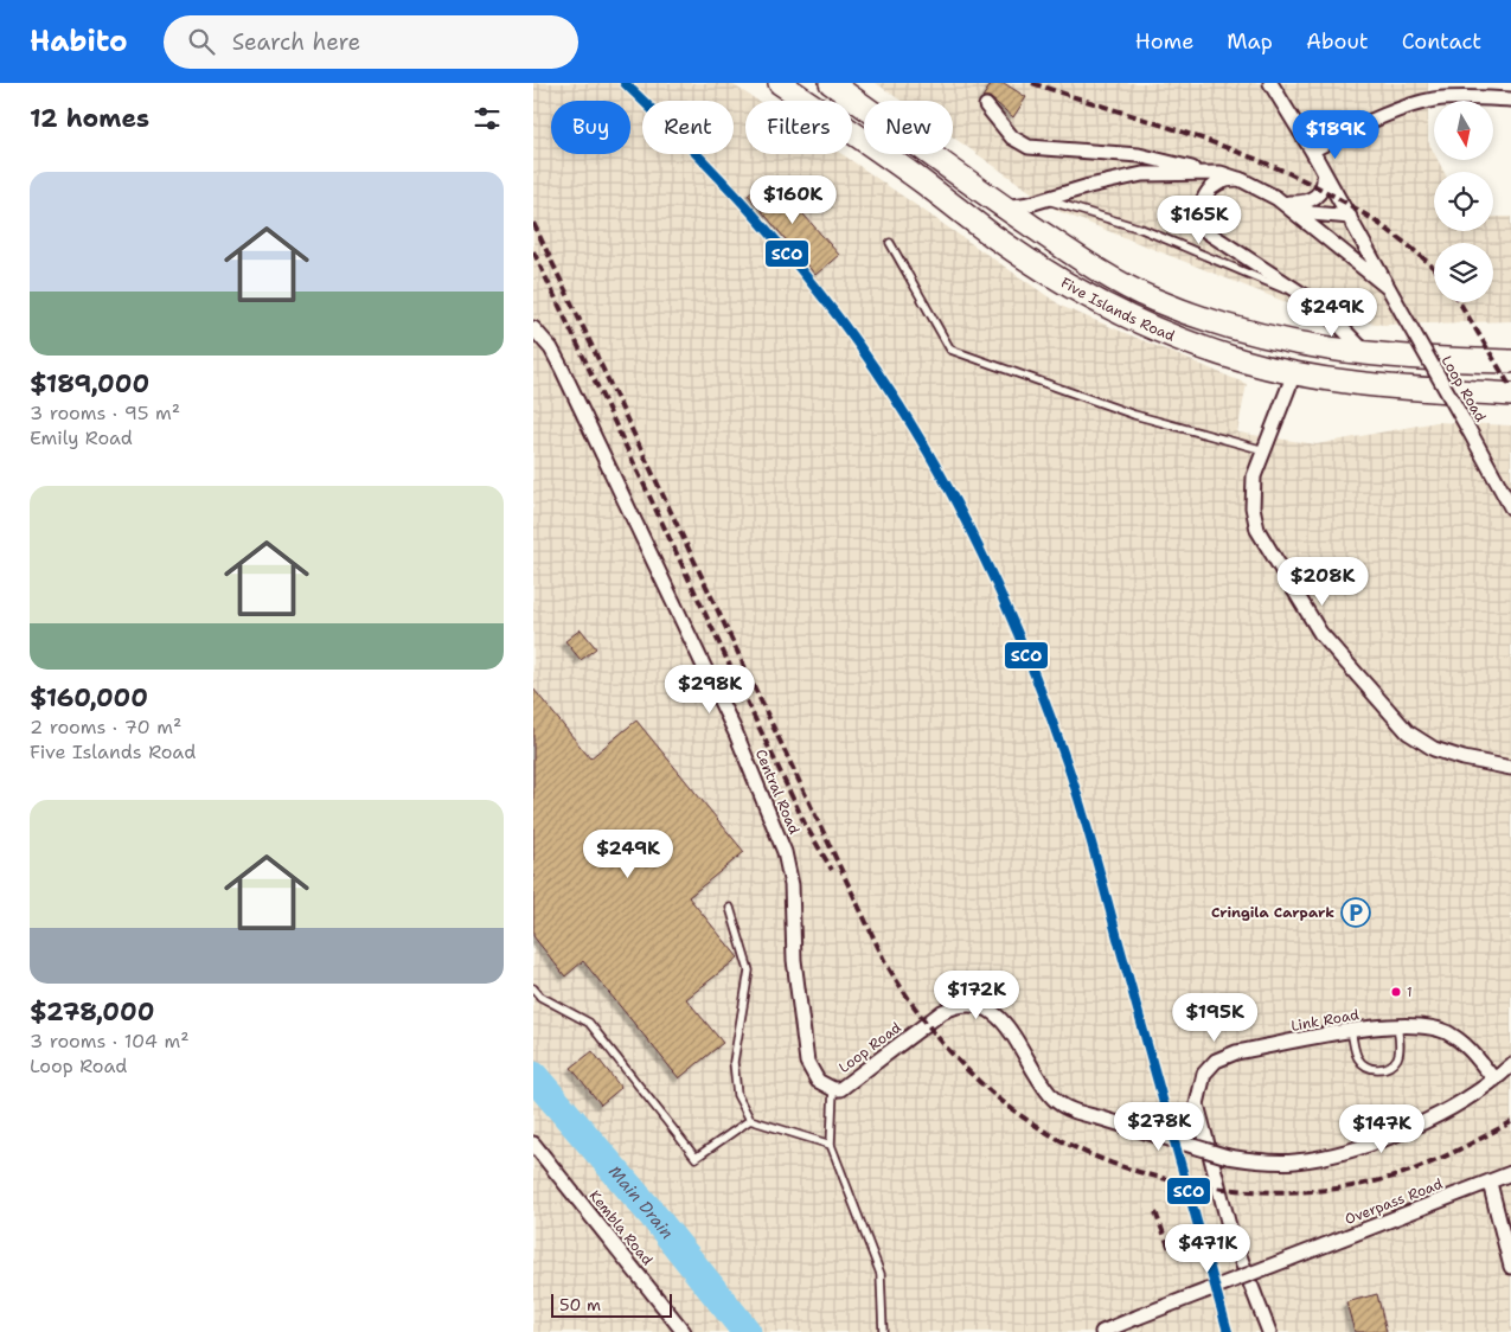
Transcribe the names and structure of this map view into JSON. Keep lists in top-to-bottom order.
{
  "streets": {
    "main road": ["Five Islands Road"],
    "street": [
      "Loop Road",
      "Central Road",
      "Link Road",
      "Overpass Road",
      "Kembla Road"
    ]
  },
  "crossings": [
    ["Five Islands Road", "Loop Road"],
    ["Loop Road", "Central Road"],
    ["Loop Road", "Link Road"]
  ],
  "water": ["Main Drain"],
  "places": {
    "parking": ["Cringila Carpark"],
    "other": ["1"]
  },
  "lines": ["transit line SCO"],
  "scale_bar": "50 m",
  "north": "bottom",
  "page": {
    "header": "Habito",
    "search": "Search here",
    "nav": [
      "Home",
      "Map",
      "About",
      "Contact"
    ],
    "heading": "12 homes",
    "chip": [
      "Buy",
      "Rent",
      "Filters",
      "New"
    ],
    "price": [
      "$189K",
      "$160K",
      "$165K",
      "$249K",
      "$208K",
      "$298K",
      "$249K",
      "$172K",
      "$195K",
      "$278K",
      "$147K",
      "$471K"
    ],
    "list": [
      {
        "name": "$189,000",
        "note": "3 rooms · 95 m² · Emily Road"
      },
      {
        "name": "$160,000",
        "note": "2 rooms · 70 m² · Five Islands Road"
      },
      {
        "name": "$278,000",
        "note": "3 rooms · 104 m² · Loop Road"
      }
    ],
    "scale": "50 m"
  }
}
